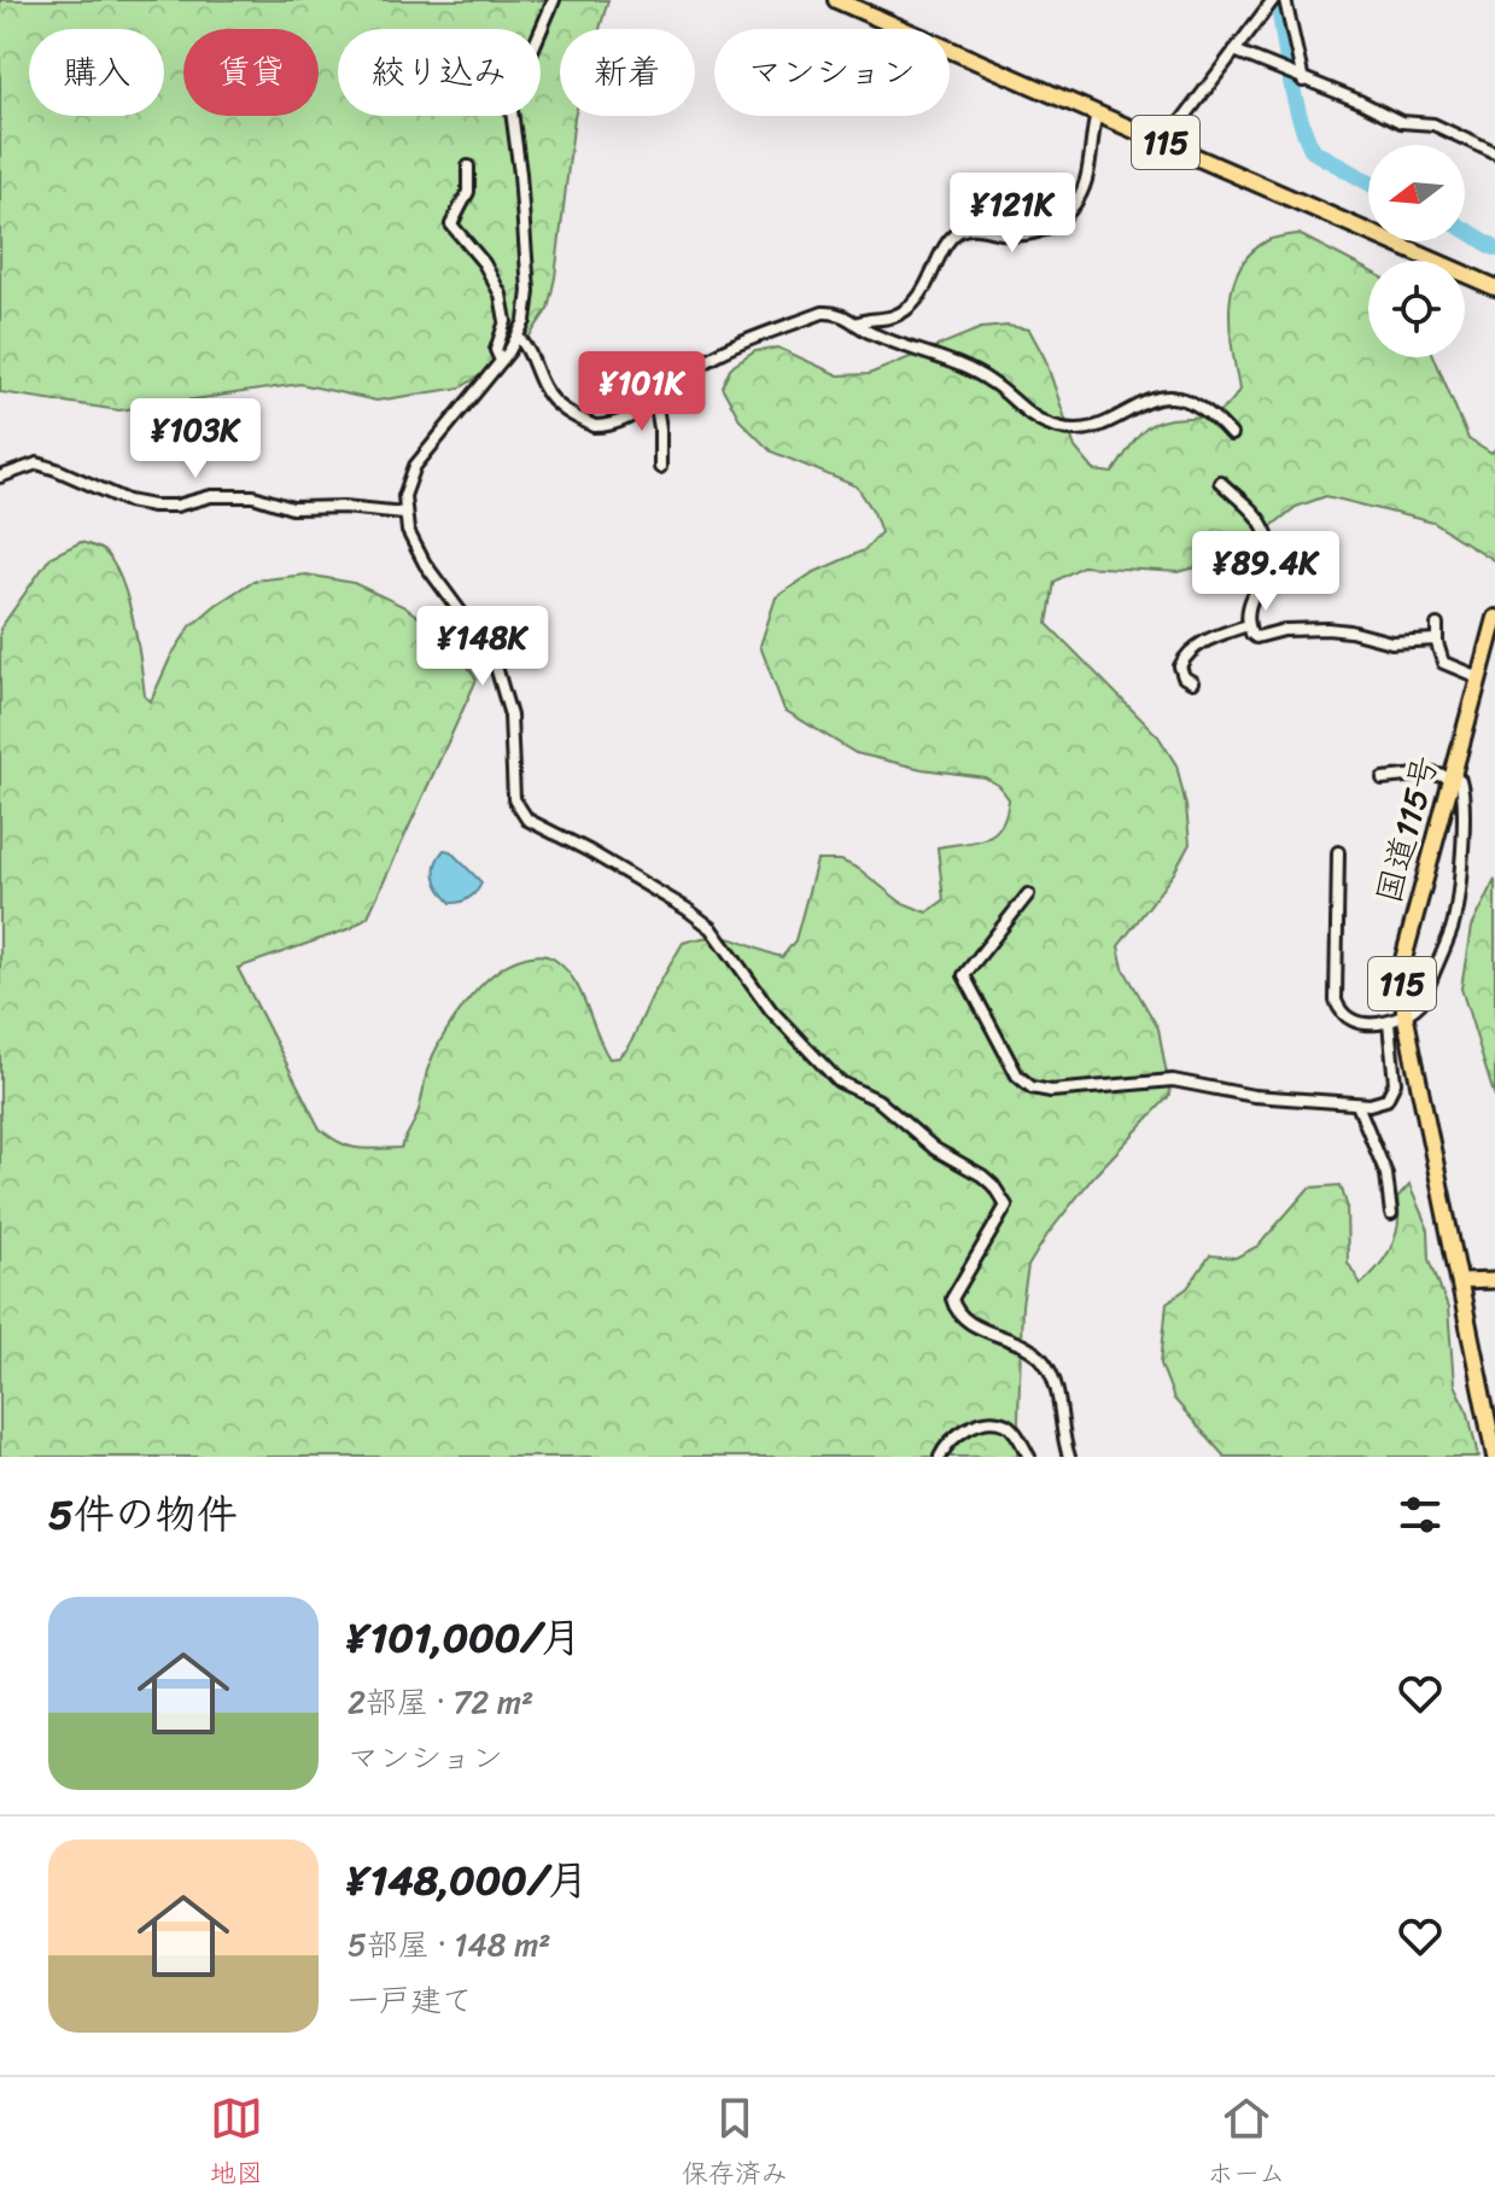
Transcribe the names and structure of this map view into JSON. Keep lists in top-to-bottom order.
{
  "streets": {
    "highway": ["115", "国道115号"]
  },
  "north": "left",
  "page": {
    "chip": [
      "購入",
      "賃貸",
      "絞り込み",
      "新着",
      "マンション"
    ],
    "price": [
      "¥121K",
      "¥101K",
      "¥103K",
      "¥89.4K",
      "¥148K"
    ],
    "heading": "5件の物件",
    "list": [
      {
        "name": "¥101,000/月",
        "note": "2部屋 · 72 m² · マンション"
      },
      {
        "name": "¥148,000/月",
        "note": "5部屋 · 148 m² · 一戸建て"
      }
    ],
    "tabs": ["地図", "保存済み", "ホーム"]
  }
}
